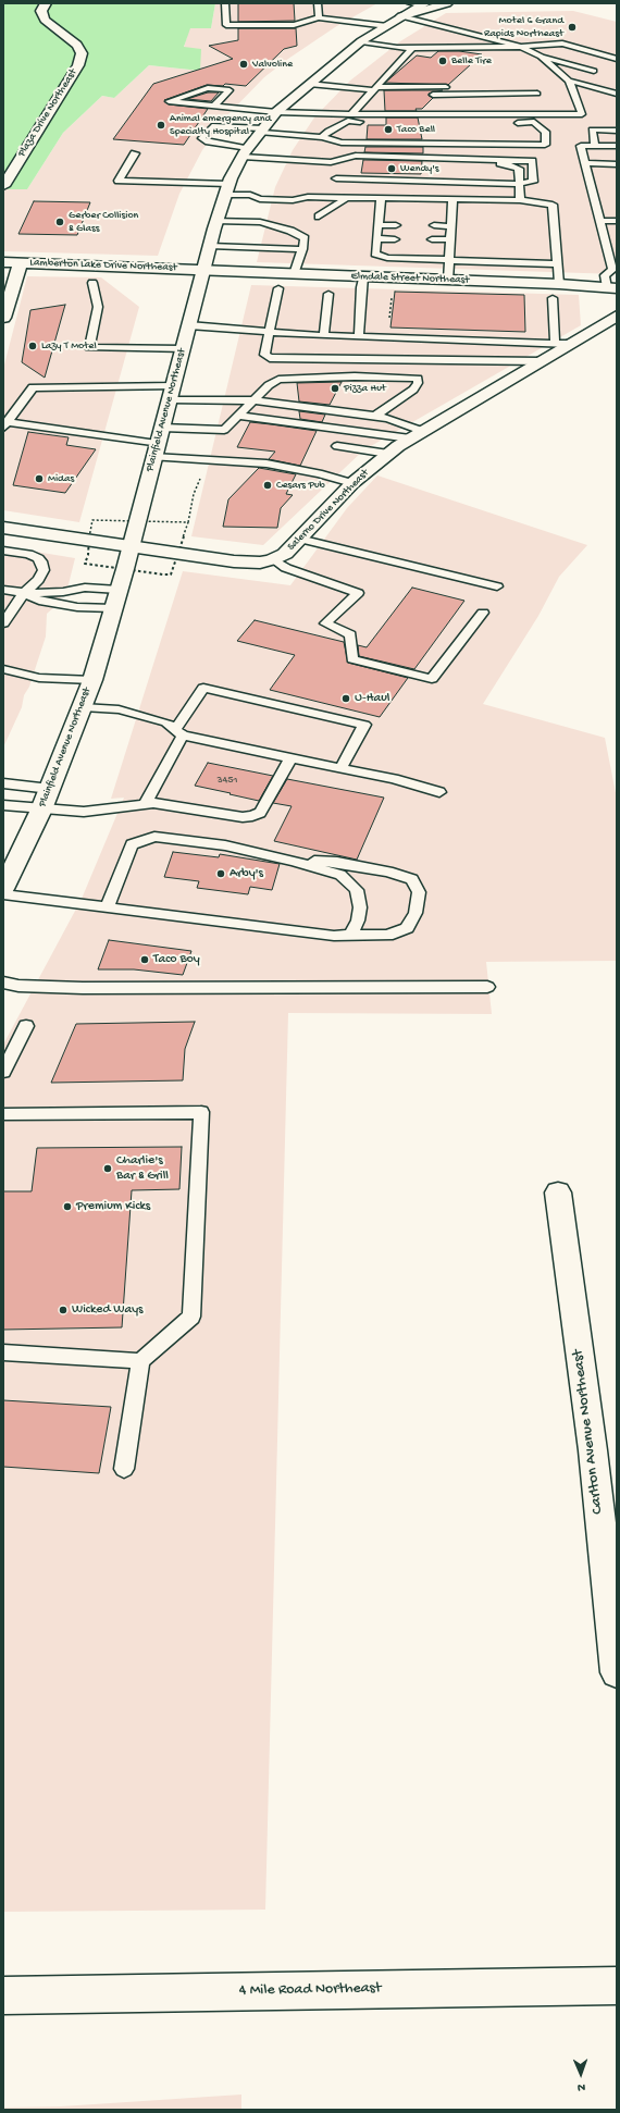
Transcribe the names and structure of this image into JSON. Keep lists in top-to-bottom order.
{
  "streets": {
    "main road": [
      "Plaza Drive Northeast",
      "Lamberton Lake Drive Northeast",
      "Elmdale Street Northeast",
      "Plainfield Avenue Northeast",
      "Salerno Drive Northeast",
      "Carlton Avenue Northeast",
      "4 Mile Road Northeast"
    ]
  },
  "crossings": [
    ["Lamberton Lake Drive Northeast", "Elmdale Street Northeast"],
    ["Lamberton Lake Drive Northeast", "Plainfield Avenue Northeast"],
    ["Elmdale Street Northeast", "Plainfield Avenue Northeast"],
    ["Plainfield Avenue Northeast", "Salerno Drive Northeast"]
  ],
  "places": [
    "Motel 6 Grand Rapids Northeast",
    "Belle Tire",
    "Valvoline",
    "Animal emergency and Specialty Hospital",
    "Taco Bell",
    "Wendy's",
    "Gerber Collision & Glass",
    "Lazy T Motel",
    "Pizza Hut",
    "Midas",
    "Cesars Pub",
    "U-Haul",
    "Arby's",
    "Taco Boy",
    "Charlie's Bar & Grill",
    "Premium Kicks",
    "Wicked Ways"
  ],
  "house_numbers": ["3451"],
  "north": "bottom"
}
